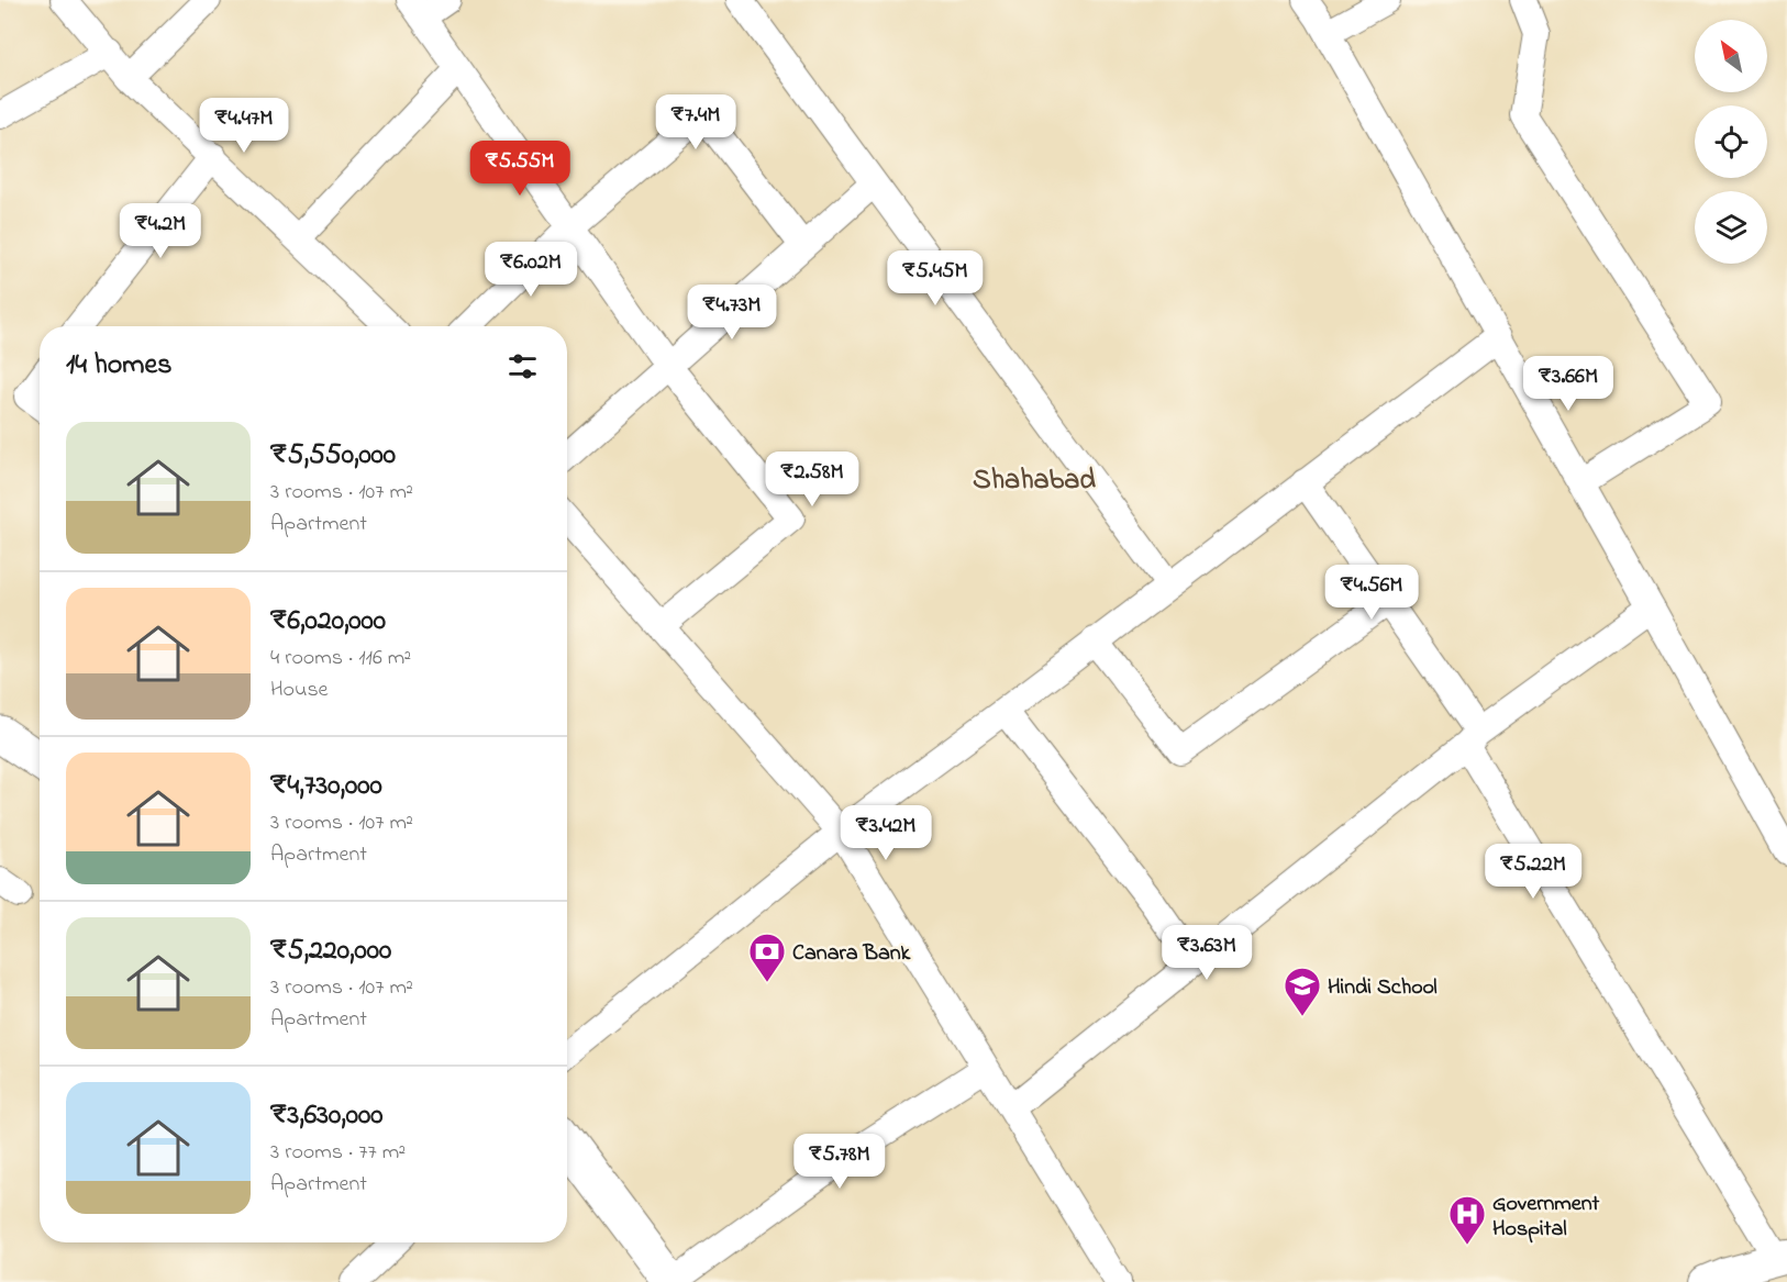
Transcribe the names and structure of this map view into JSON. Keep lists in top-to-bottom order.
{
  "districts": ["Shahabad"],
  "places": {
    "bank": ["Canara Bank"],
    "school or university": ["Hindi School"],
    "hospital": ["Government Hospital"]
  },
  "north": "top left",
  "page": {
    "price": [
      "₹7.4M",
      "₹4.47M",
      "₹5.55M",
      "₹4.2M",
      "₹6.02M",
      "₹5.45M",
      "₹4.73M",
      "₹3.66M",
      "₹2.58M",
      "₹4.56M",
      "₹3.42M",
      "₹5.22M",
      "₹3.63M",
      "₹5.78M"
    ],
    "heading": "14 homes",
    "list": [
      {
        "name": "₹5,550,000",
        "note": "3 rooms · 107 m² · Apartment"
      },
      {
        "name": "₹6,020,000",
        "note": "4 rooms · 116 m² · House"
      },
      {
        "name": "₹4,730,000",
        "note": "3 rooms · 107 m² · Apartment"
      },
      {
        "name": "₹5,220,000",
        "note": "3 rooms · 107 m² · Apartment"
      },
      {
        "name": "₹3,630,000",
        "note": "3 rooms · 77 m² · Apartment"
      }
    ]
  }
}
